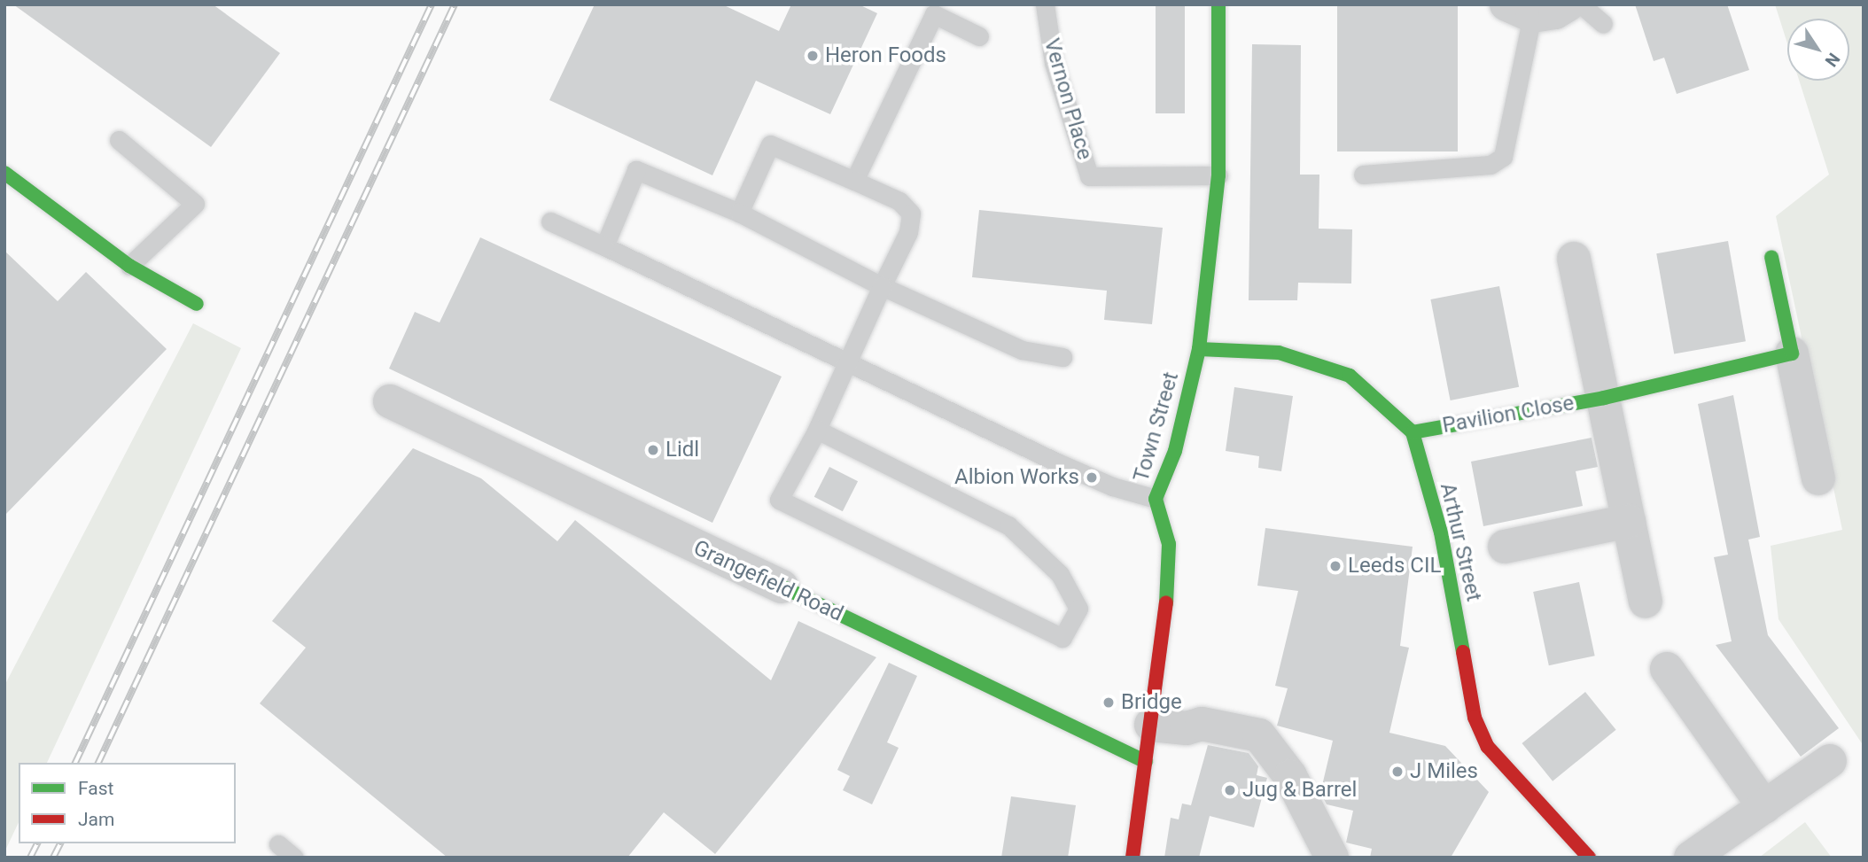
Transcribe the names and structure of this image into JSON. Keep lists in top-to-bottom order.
{
  "streets": {
    "street": [
      "Pavilion Close",
      "Town Street",
      "Arthur Street",
      "Grangefield Road"
    ],
    "lane": ["Vernon Place"]
  },
  "crossings": [
    ["Vernon Place", "Town Street"],
    ["Pavilion Close", "Arthur Street"],
    ["Town Street", "Grangefield Road"]
  ],
  "places": [
    "Heron Foods",
    "Lidl",
    "Albion Works",
    "Leeds CIL",
    "Bridge",
    "J Miles",
    "Jug & Barrel"
  ],
  "legend": ["Fast", "Jam"],
  "north": "bottom right"
}
